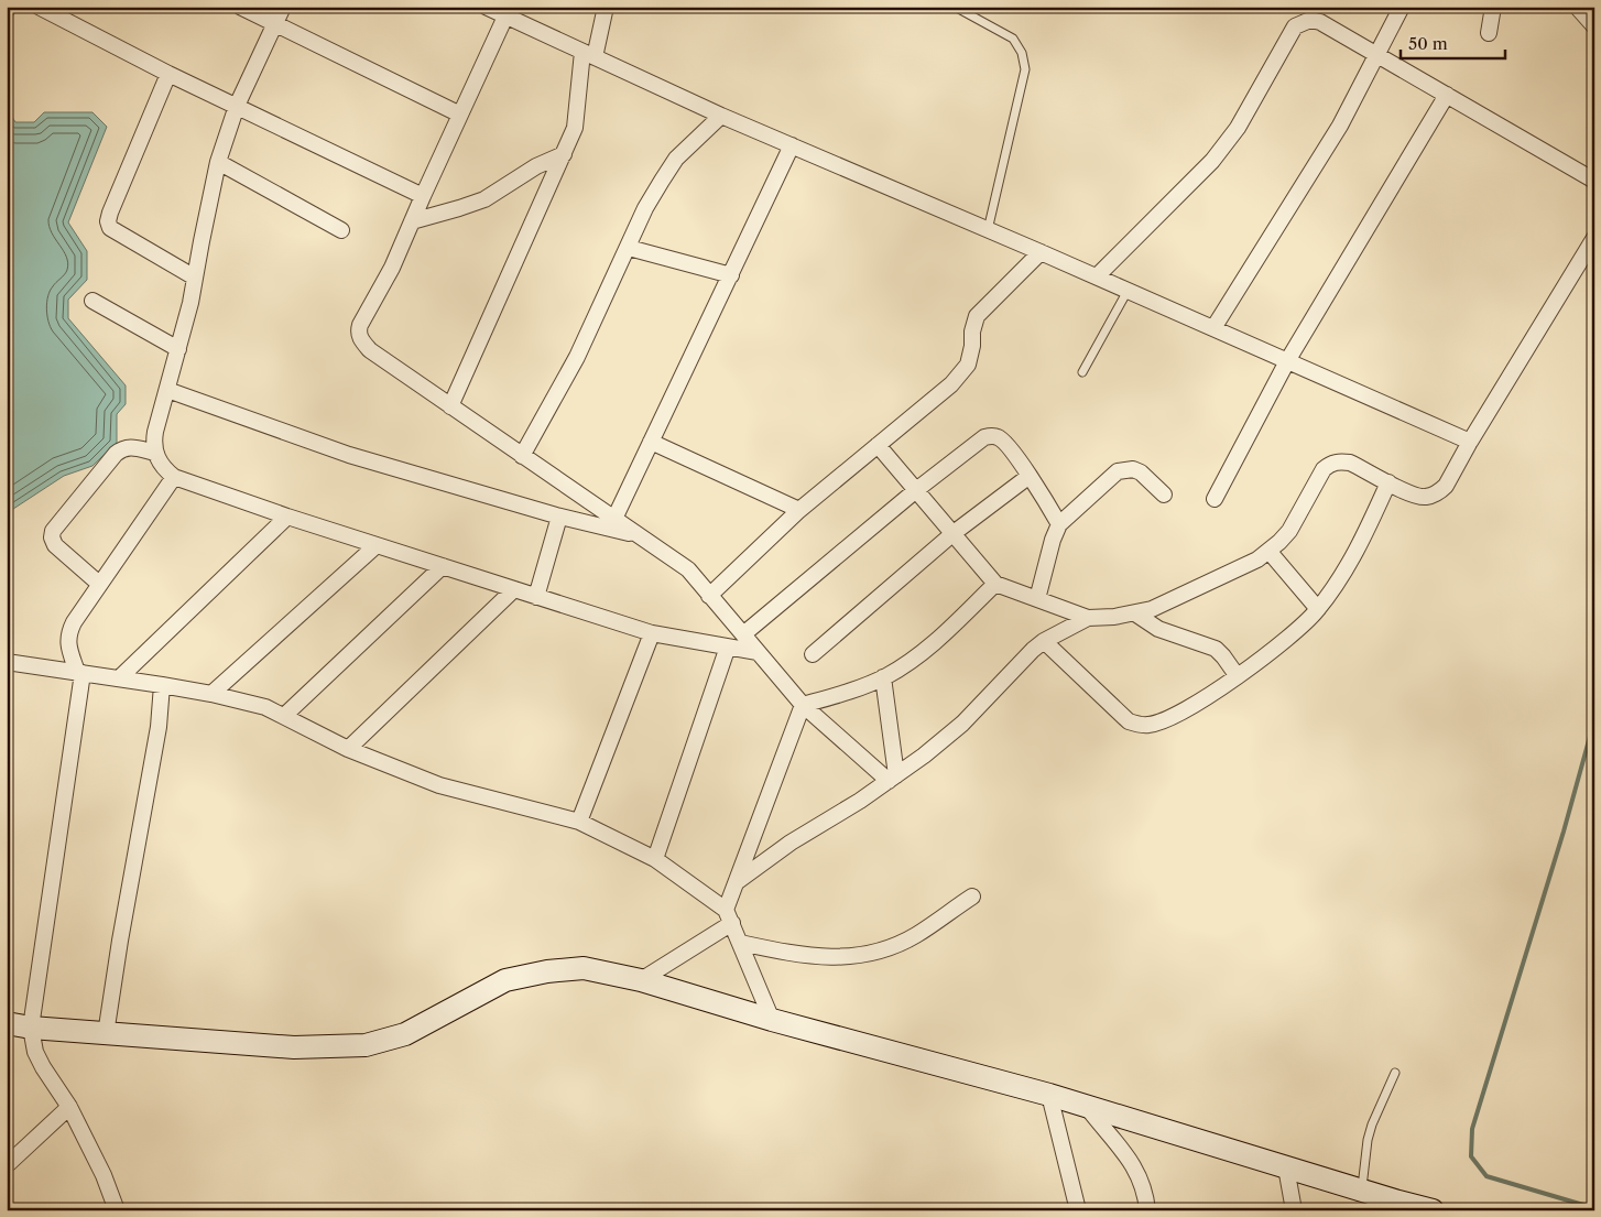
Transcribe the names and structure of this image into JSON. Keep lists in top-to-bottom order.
{
  "scale_bar": "50 m"
}
